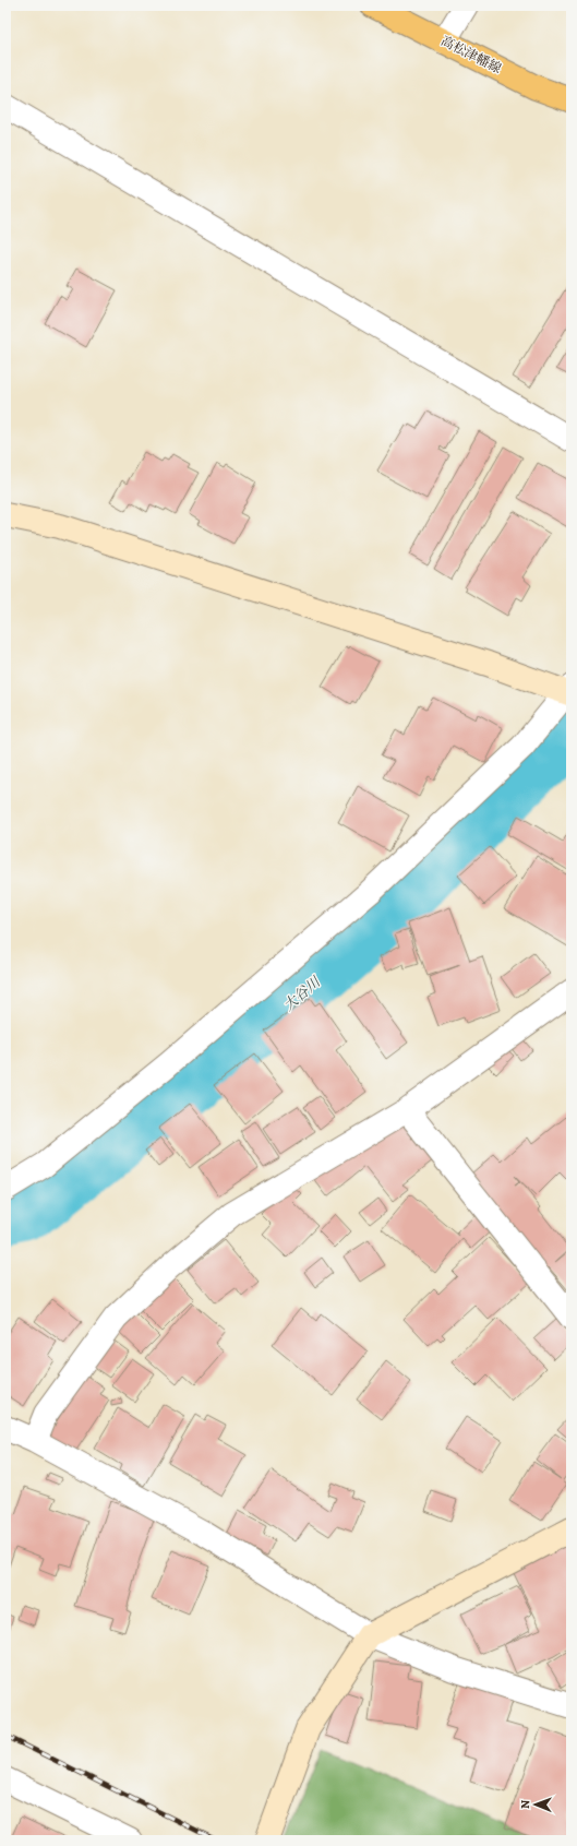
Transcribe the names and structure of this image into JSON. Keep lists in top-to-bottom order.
{
  "streets": {
    "main road": ["高松津幡線"]
  },
  "water": ["大谷川"],
  "north": "left"
}
